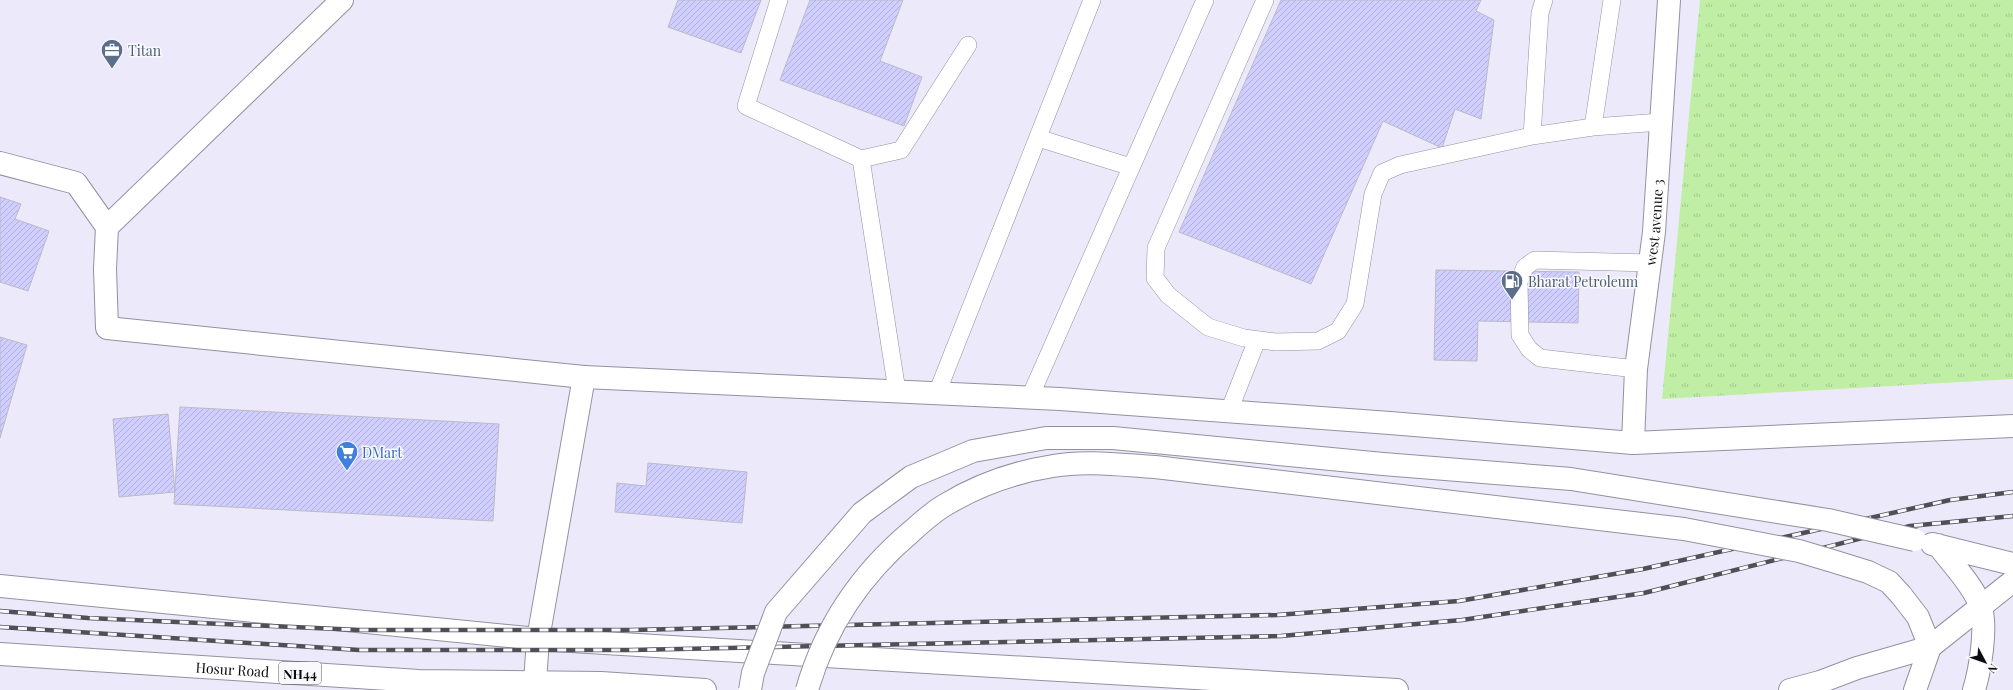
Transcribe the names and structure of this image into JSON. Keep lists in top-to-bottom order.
{
  "streets": {
    "main road": ["west avenue 3", "Hosur Road", "NH44"]
  },
  "places": {
    "office": ["Titan"],
    "fuel station": ["Bharat Petroleum"],
    "supermarket": ["DMart"]
  },
  "north": "bottom right"
}
